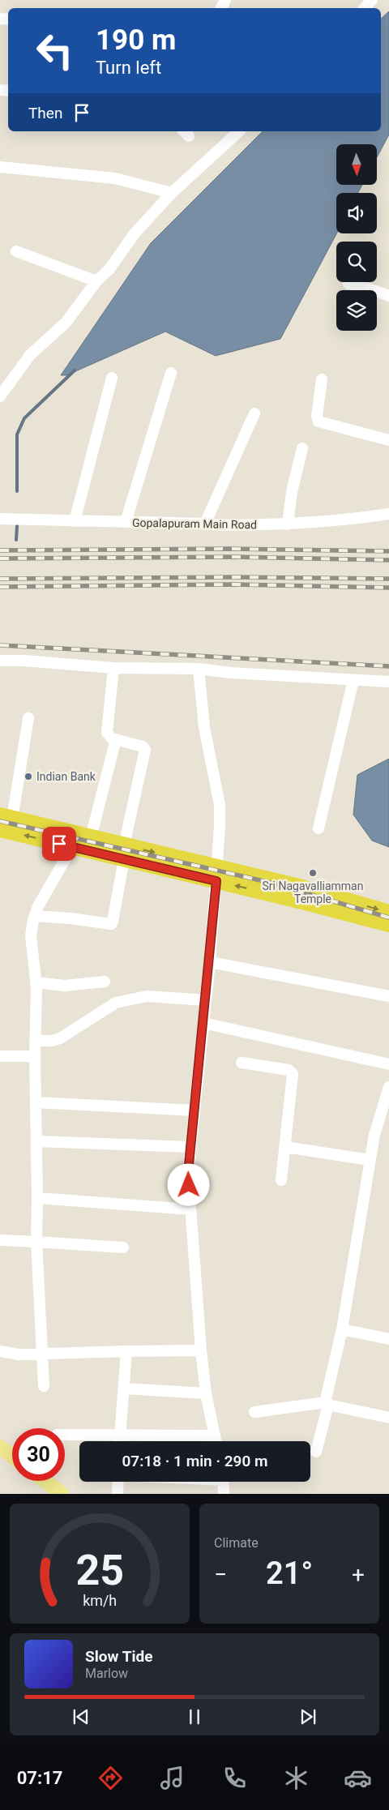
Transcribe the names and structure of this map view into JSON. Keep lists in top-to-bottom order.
{
  "streets": {
    "street": ["Gopalapuram Main Road"]
  },
  "places": ["Indian Bank", "Sri Nagavalliamman Temple"],
  "north": "bottom",
  "page": {
    "turn": ["190 m", "Turn left"],
    "then": "Then",
    "limit": "30",
    "trip": "07:18 · 1 min · 290 m",
    "tile": "Climate",
    "heat": ["−", "21°", "+"],
    "song": ["Slow Tide", "Marlow"],
    "tabs": "07:17",
    "gauge": ["25", "km/h"]
  }
}
